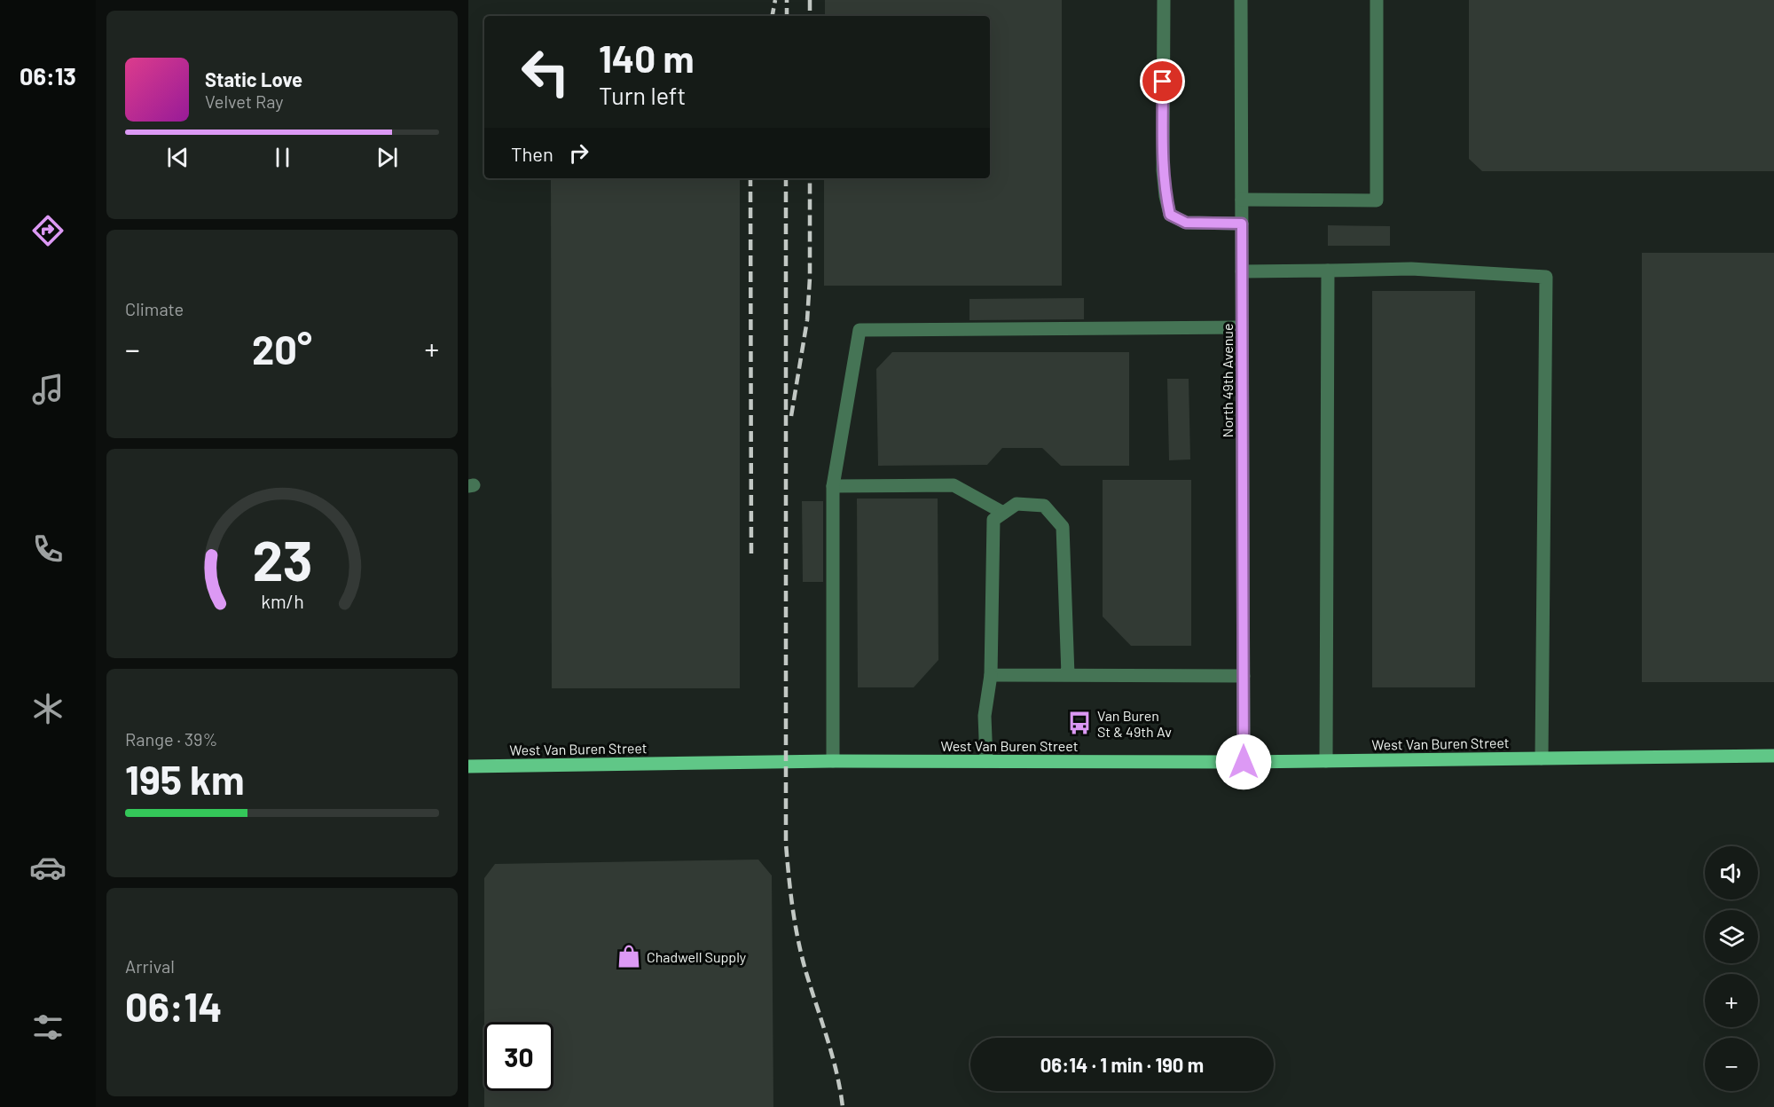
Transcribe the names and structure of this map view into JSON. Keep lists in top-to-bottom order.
{
  "streets": {
    "main road": ["West Van Buren Street"],
    "street": ["North 49th Avenue"]
  },
  "crossings": [
    ["North 49th Avenue", "West Van Buren Street"]
  ],
  "places": {
    "bus stop": ["Van Buren St & 49th Av"],
    "shop": ["Chadwell Supply"]
  },
  "page": {
    "tabs": "06:13",
    "turn": ["140 m", "Turn left"],
    "song": ["Static Love", "Velvet Ray"],
    "then": "Then",
    "tile": [
      "Climate",
      ["Range · 39%", "195 km"],
      ["Arrival", "06:14"]
    ],
    "heat": ["−", "20°", "+"],
    "map_buttons": ["+", "−"],
    "limit": "30",
    "trip": "06:14 · 1 min · 190 m",
    "gauge": ["23", "km/h"]
  }
}
